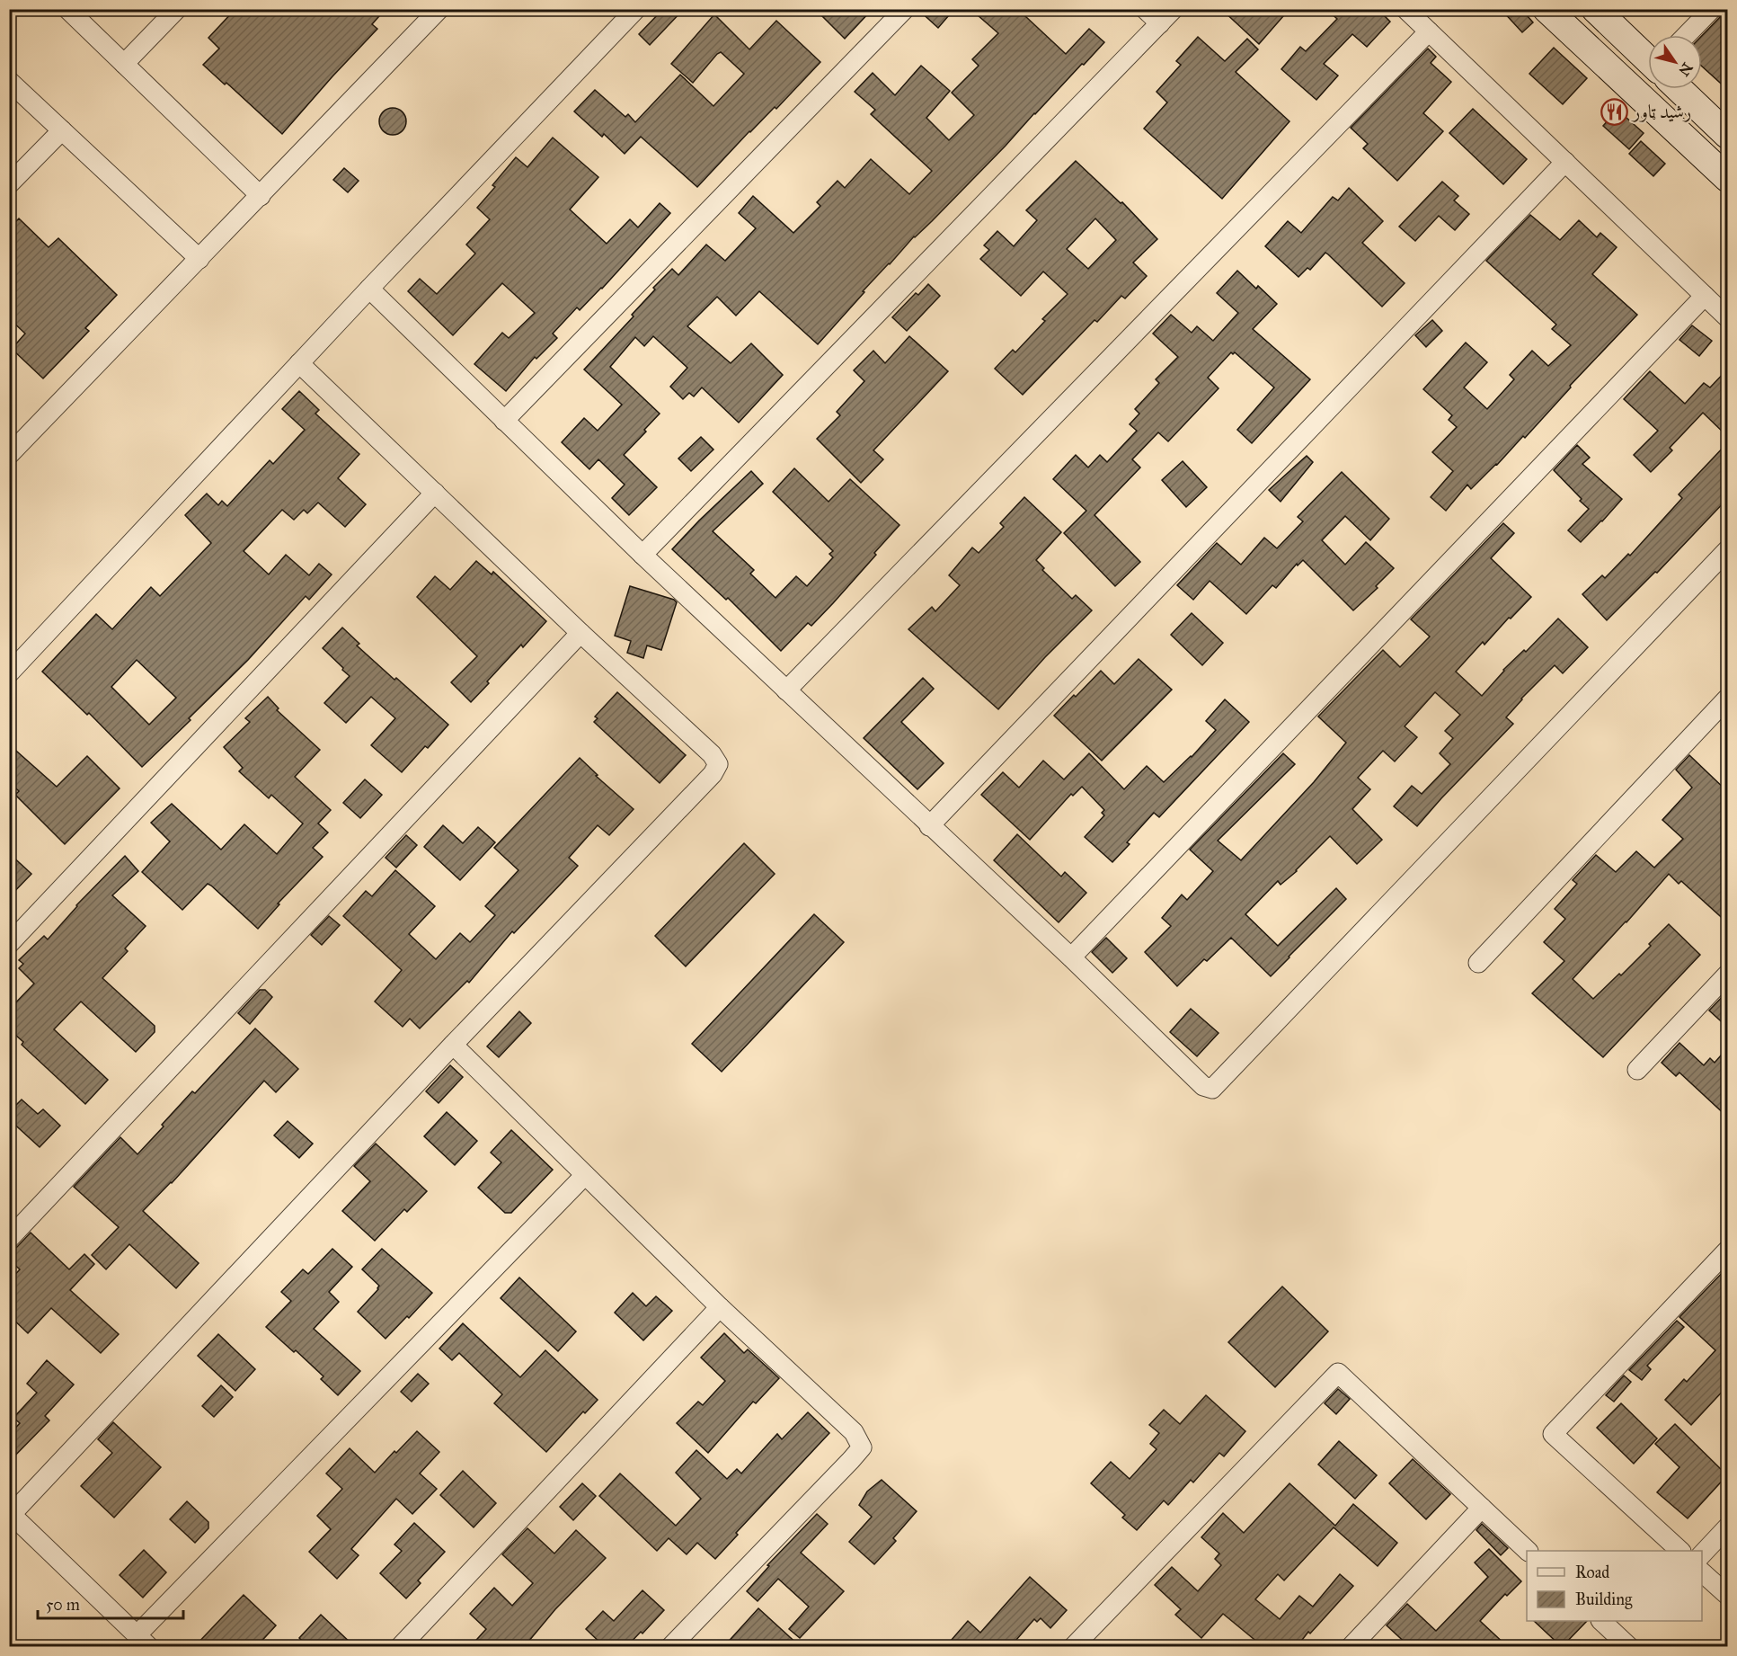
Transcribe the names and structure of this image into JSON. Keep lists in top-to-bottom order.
{
  "places": {
    "restaurant": ["رشید ټاور"]
  },
  "legend": ["Road", "Building"],
  "scale_bar": "50 m",
  "north": "bottom right"
}
